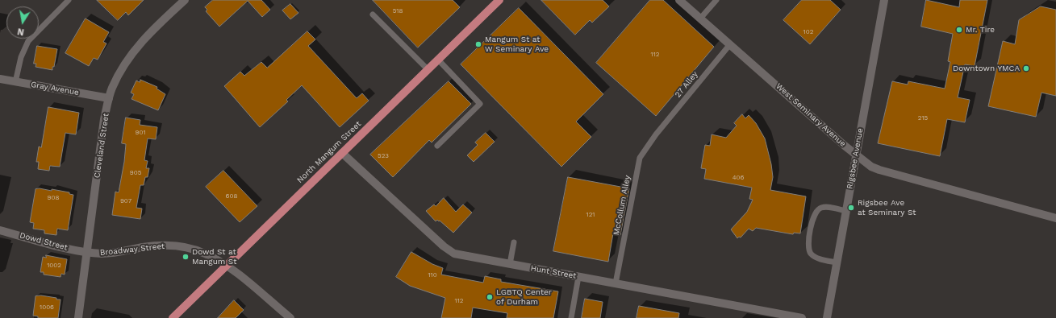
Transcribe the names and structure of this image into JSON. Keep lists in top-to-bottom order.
{
  "streets": {
    "main road": ["North Mangum Street"],
    "street": [
      "Gray Avenue",
      "West Seminary Avenue",
      "Cleveland Street",
      "Rigsbee Avenue",
      "Dowd Street",
      "Broadway Street",
      "Hunt Street"
    ],
    "lane": ["27 Alley", "McCollum Alley"]
  },
  "crossings": [
    ["27 Alley", "West Seminary Avenue"],
    ["27 Alley", "McCollum Alley"],
    ["Gray Avenue", "Cleveland Street"],
    ["West Seminary Avenue", "Rigsbee Avenue"],
    ["Cleveland Street", "Dowd Street"],
    ["Cleveland Street", "Broadway Street"],
    ["North Mangum Street", "Broadway Street"],
    ["North Mangum Street", "Hunt Street"],
    ["McCollum Alley", "Hunt Street"],
    ["Dowd Street", "Broadway Street"]
  ],
  "places": [
    "Mr. Tire",
    "Mangum St at W Seminary Ave",
    "Downtown YMCA",
    "Rigsbee Ave at Seminary St",
    "Dowd St at Mangum St",
    "LGBTQ Center of Durham"
  ],
  "house_numbers": [
    "518",
    "102",
    "112",
    "215",
    "901",
    "523",
    "905",
    "406",
    "608",
    "908",
    "907",
    "121",
    "1002",
    "110",
    "112",
    "1006"
  ],
  "north": "bottom"
}
